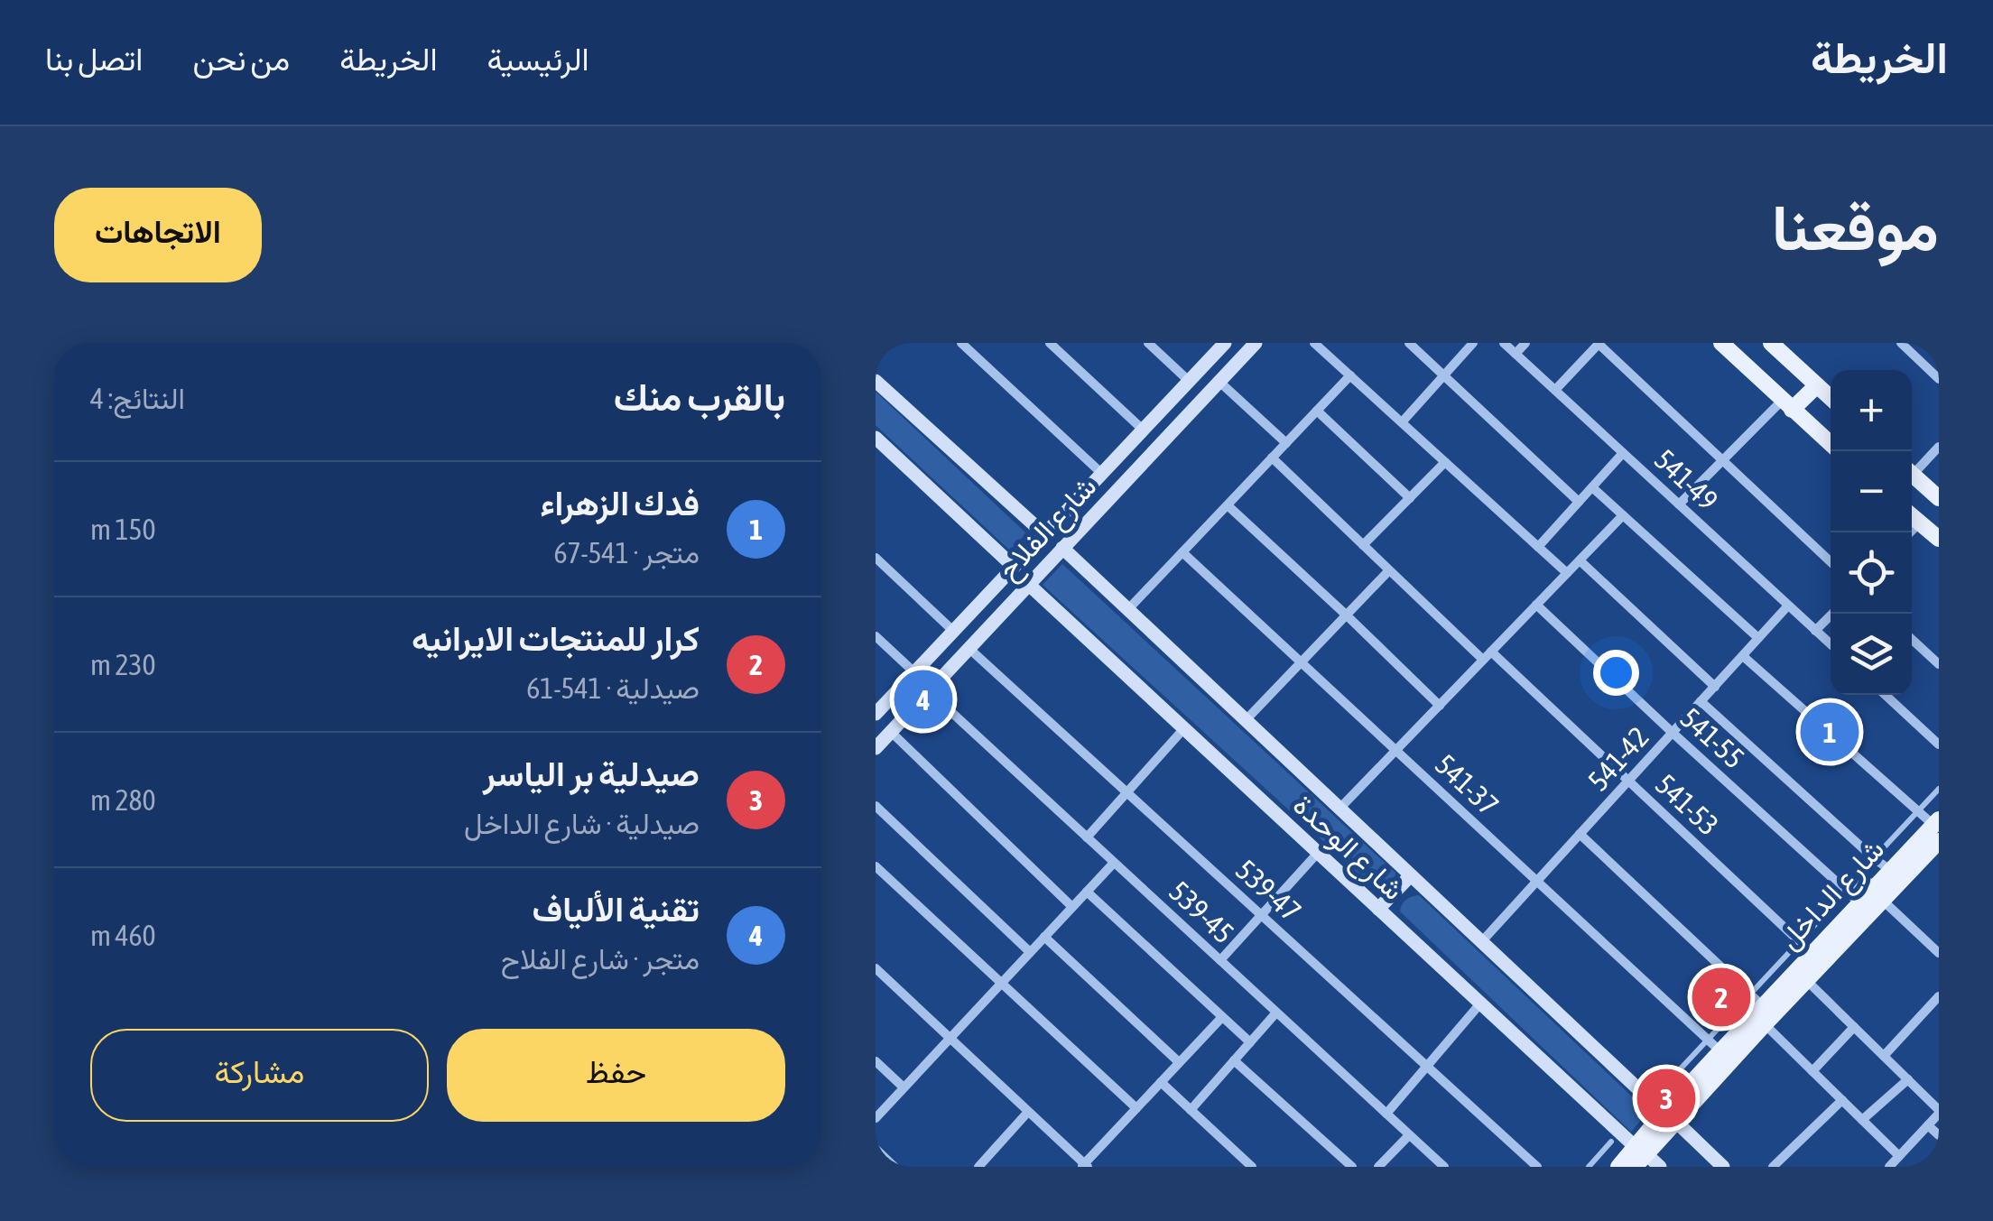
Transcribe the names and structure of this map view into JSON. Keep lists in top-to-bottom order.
{
  "streets": {
    "main road": ["شارع الداخل"],
    "street": [
      "541-49",
      "شارع الفلاح",
      "541-55",
      "541-42",
      "541-37",
      "541-53",
      "شارع الوحدة",
      "539-47",
      "539-45"
    ]
  },
  "crossings": [
    ["541-49", "541-42"],
    ["شارع الفلاح", "شارع الوحدة"],
    ["شارع الفلاح", "539-47"],
    ["شارع الفلاح", "539-45"],
    ["541-55", "541-42"],
    ["541-55", "شارع الداخل"],
    ["541-42", "541-37"],
    ["541-42", "541-53"],
    ["541-42", "شارع الوحدة"],
    ["541-37", "شارع الداخل"],
    ["541-53", "شارع الداخل"],
    ["شارع الوحدة", "شارع الداخل"]
  ],
  "page": {
    "header": "الخريطة",
    "nav": [
      "الرئيسية",
      "الخريطة",
      "من نحن",
      "اتصل بنا"
    ],
    "title": "موقعنا",
    "buttons": [
      "الاتجاهات",
      ["حفظ", "مشاركة"]
    ],
    "heading": ["بالقرب منك", "النتائج: 4"],
    "map_buttons": ["+", "−"],
    "list": [
      {
        "mark": "1",
        "name": "فدك الزهراء",
        "note": "متجر · 541-67",
        "value": "150 m"
      },
      {
        "mark": "2",
        "name": "كرار للمنتجات الايرانيه",
        "note": "صيدلية · 541-61",
        "value": "230 m"
      },
      {
        "mark": "3",
        "name": "صيدلية بر الياسر",
        "note": "صيدلية · شارع الداخل",
        "value": "280 m"
      },
      {
        "mark": "4",
        "name": "تقنية الألياف",
        "note": "متجر · شارع الفلاح",
        "value": "460 m"
      }
    ],
    "pins": [
      "4",
      "1",
      "2",
      "3"
    ]
  }
}
